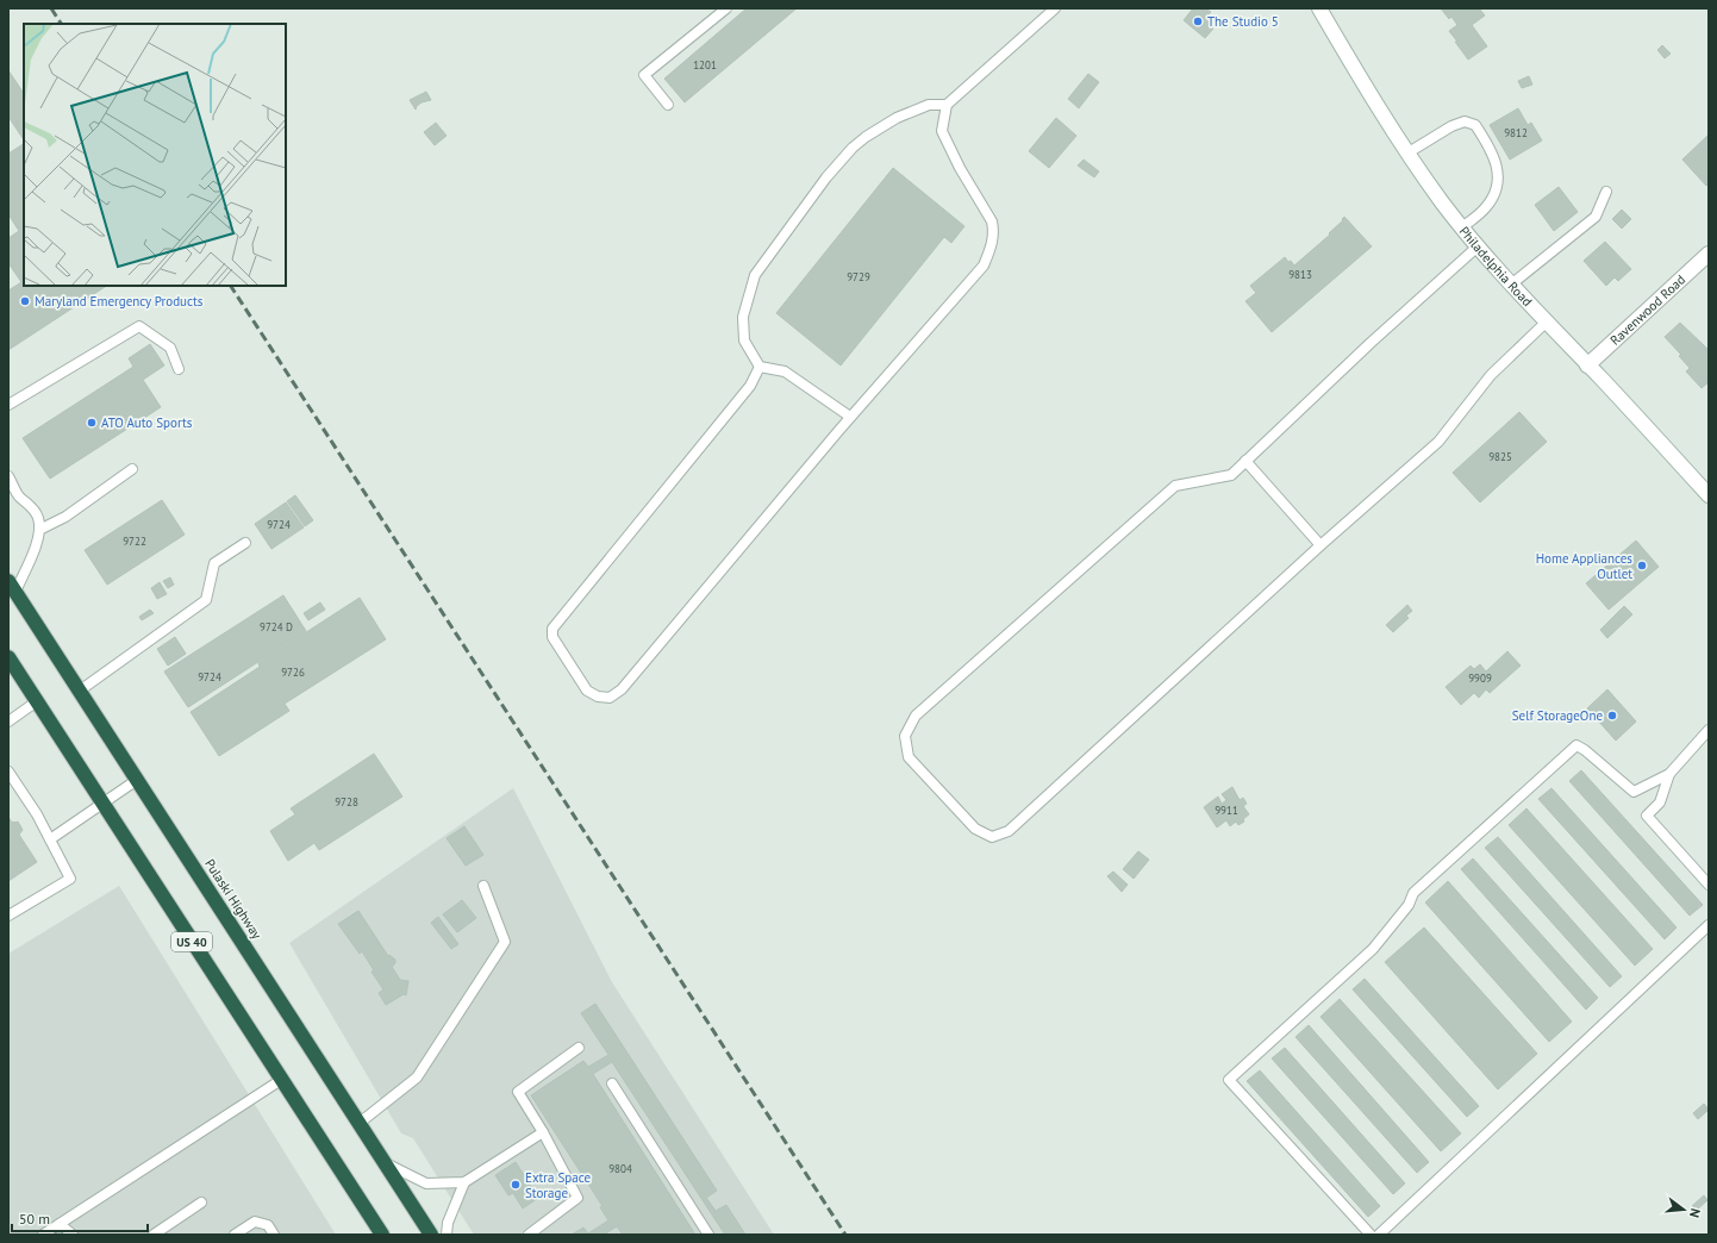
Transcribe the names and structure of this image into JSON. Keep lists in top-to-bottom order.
{
  "streets": {
    "highway": ["Pulaski Highway", "US 40"],
    "main road": ["Philadelphia Road", "Ravenwood Road"]
  },
  "crossings": [
    ["Philadelphia Road", "Ravenwood Road"]
  ],
  "places": [
    "The Studio 5",
    "Maryland Emergency Products",
    "ATO Auto Sports",
    "Home Appliances Outlet",
    "Self StorageOne",
    "Extra Space Storage"
  ],
  "house_numbers": [
    "1201",
    "9812",
    "9813",
    "9729",
    "9825",
    "9724",
    "9722",
    "9724 D",
    "9726",
    "9724",
    "9909",
    "9728",
    "9911",
    "9804"
  ],
  "scale_bar": "50 m",
  "north": "right"
}
